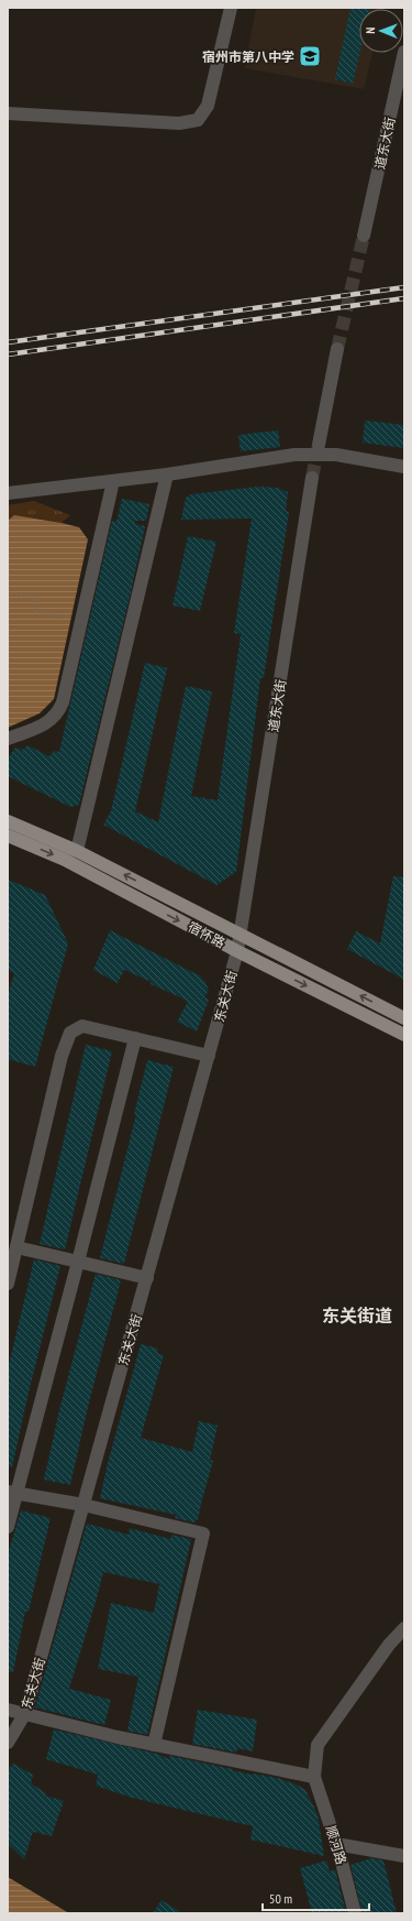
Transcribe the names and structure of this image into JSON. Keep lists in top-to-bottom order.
{
  "streets": {
    "main road": ["宿怀路"],
    "street": ["道东大街", "东关大街", "顺河路"]
  },
  "crossings": [
    ["道东大街", "宿怀路"],
    ["道东大街", "东关大街"],
    ["宿怀路", "东关大街"]
  ],
  "districts": ["东关街道"],
  "places": {
    "school or university": ["宿州市第八中学"]
  },
  "scale_bar": "50 m",
  "north": "left"
}
